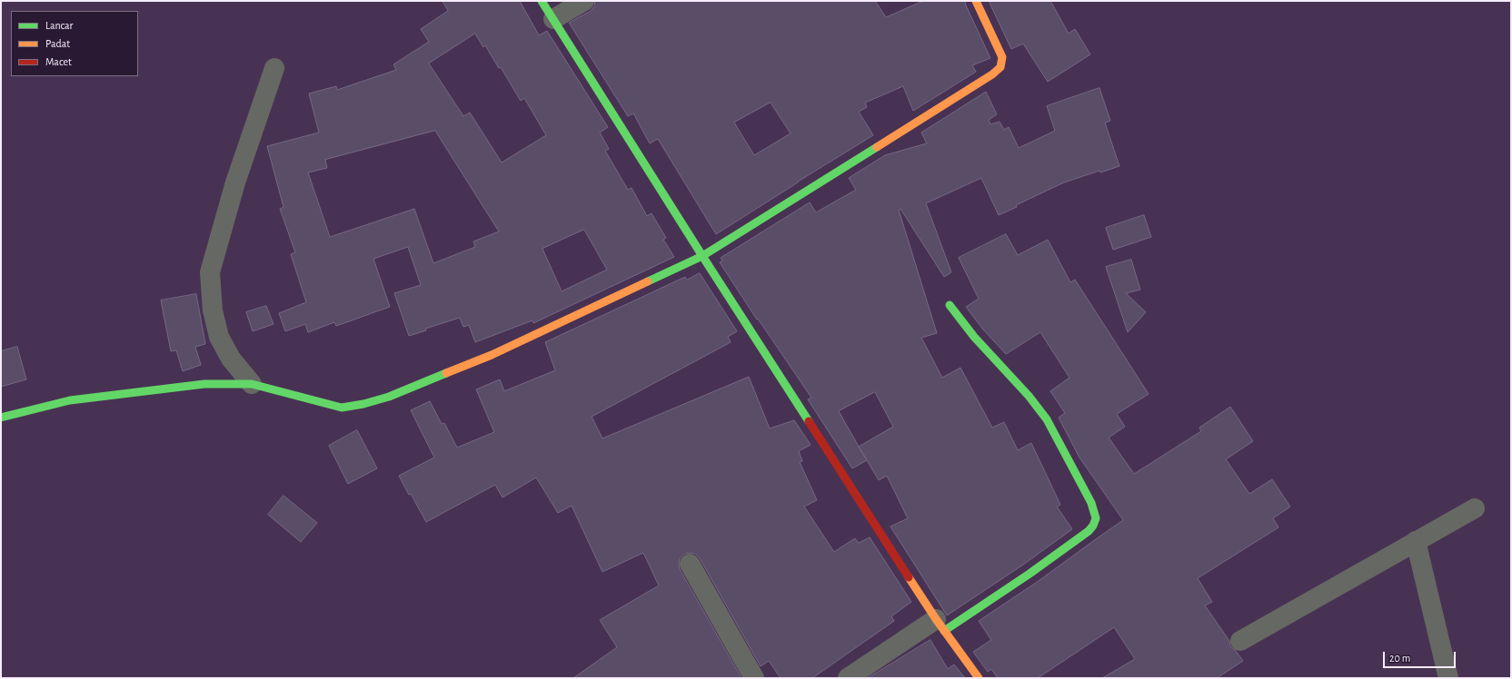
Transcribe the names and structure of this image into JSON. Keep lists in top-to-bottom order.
{
  "legend": ["Lancar", "Padat", "Macet"],
  "scale_bar": "20 m"
}
